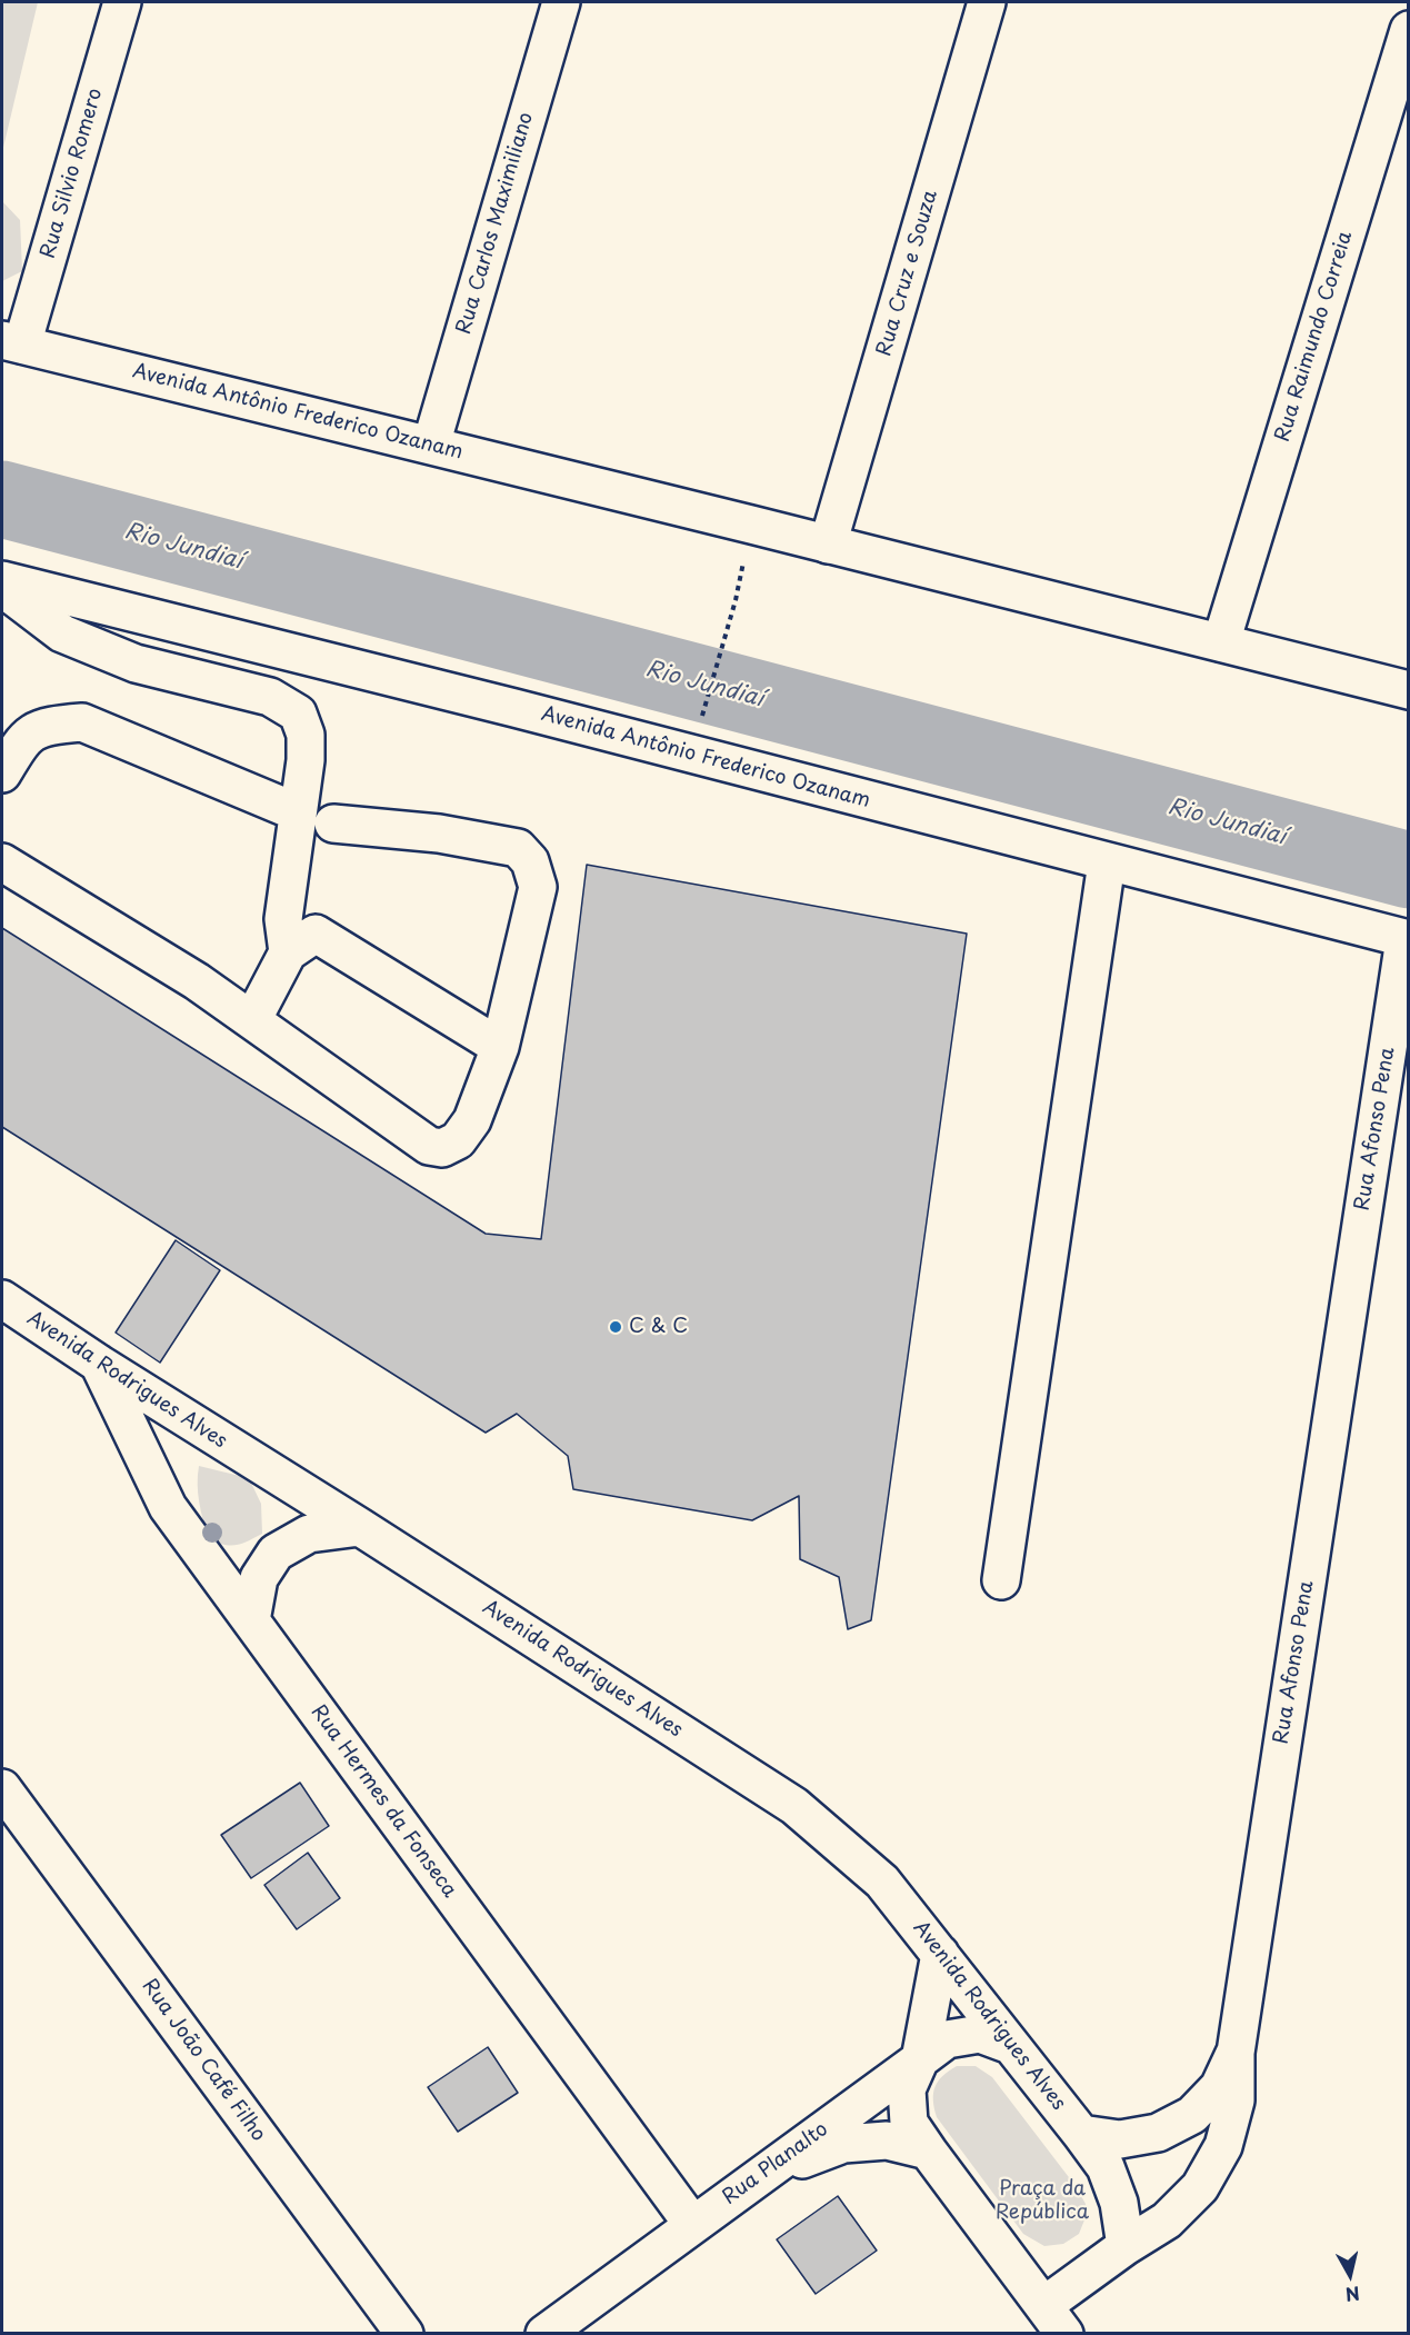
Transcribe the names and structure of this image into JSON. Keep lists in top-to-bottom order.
{
  "streets": {
    "street": [
      "Rua Silvio Romero",
      "Rua Carlos Maximiliano",
      "Rua Cruz e Souza",
      "Rua Raimundo Correia",
      "Avenida Antônio Frederico Ozanam",
      "Rua Afonso Pena",
      "Avenida Rodrigues Alves",
      "Rua Hermes da Fonseca",
      "Rua João Café Filho",
      "Rua Planalto"
    ]
  },
  "crossings": [
    ["Rua Silvio Romero", "Avenida Antônio Frederico Ozanam"],
    ["Rua Carlos Maximiliano", "Avenida Antônio Frederico Ozanam"],
    ["Rua Cruz e Souza", "Avenida Antônio Frederico Ozanam"],
    ["Rua Raimundo Correia", "Avenida Antônio Frederico Ozanam"],
    ["Avenida Antônio Frederico Ozanam", "Rua Afonso Pena"],
    ["Rua Afonso Pena", "Avenida Rodrigues Alves"],
    ["Avenida Rodrigues Alves", "Rua Hermes da Fonseca"],
    ["Avenida Rodrigues Alves", "Rua Planalto"],
    ["Rua Hermes da Fonseca", "Rua Planalto"]
  ],
  "water": ["Rio Jundiaí"],
  "parks": ["Praça da República"],
  "places": ["C & C"],
  "north": "bottom"
}
